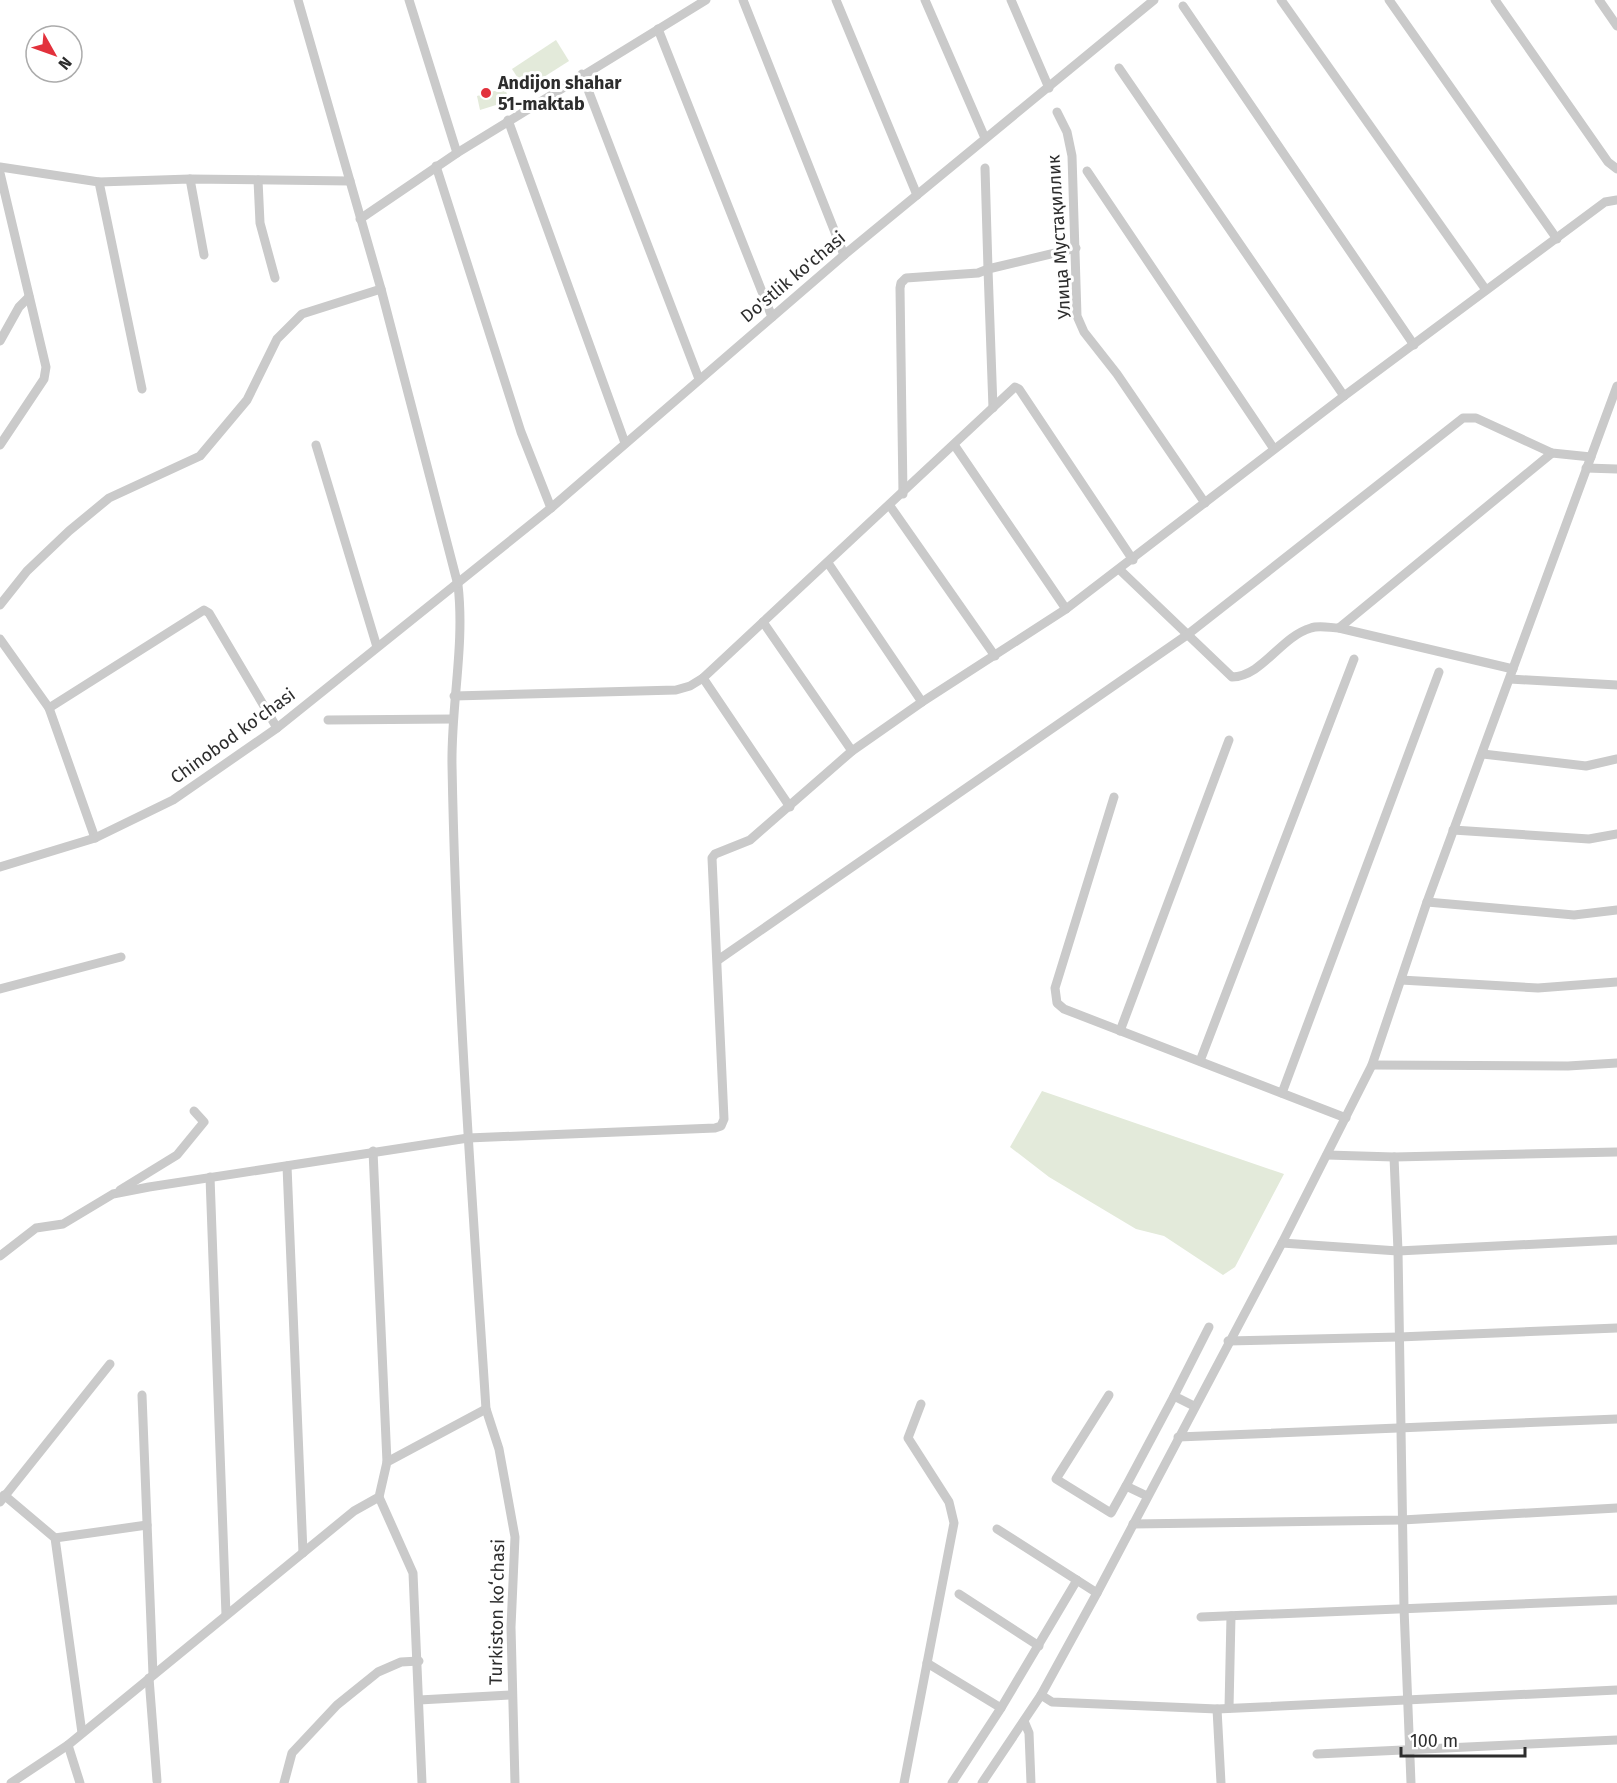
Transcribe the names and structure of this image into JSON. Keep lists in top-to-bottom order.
{
  "streets": {
    "street": [
      "Улица Мустақиллик",
      "Do'stlik ko'chasi",
      "Chinobod ko'chasi",
      "Turkiston koʻchasi"
    ]
  },
  "crossings": [
    ["Do'stlik ko'chasi", "Chinobod ko'chasi"],
    ["Do'stlik ko'chasi", "Turkiston koʻchasi"],
    ["Chinobod ko'chasi", "Turkiston koʻchasi"]
  ],
  "places": ["Andijon shahar 51-maktab"],
  "scale_bar": "100 m",
  "north": "bottom right"
}
